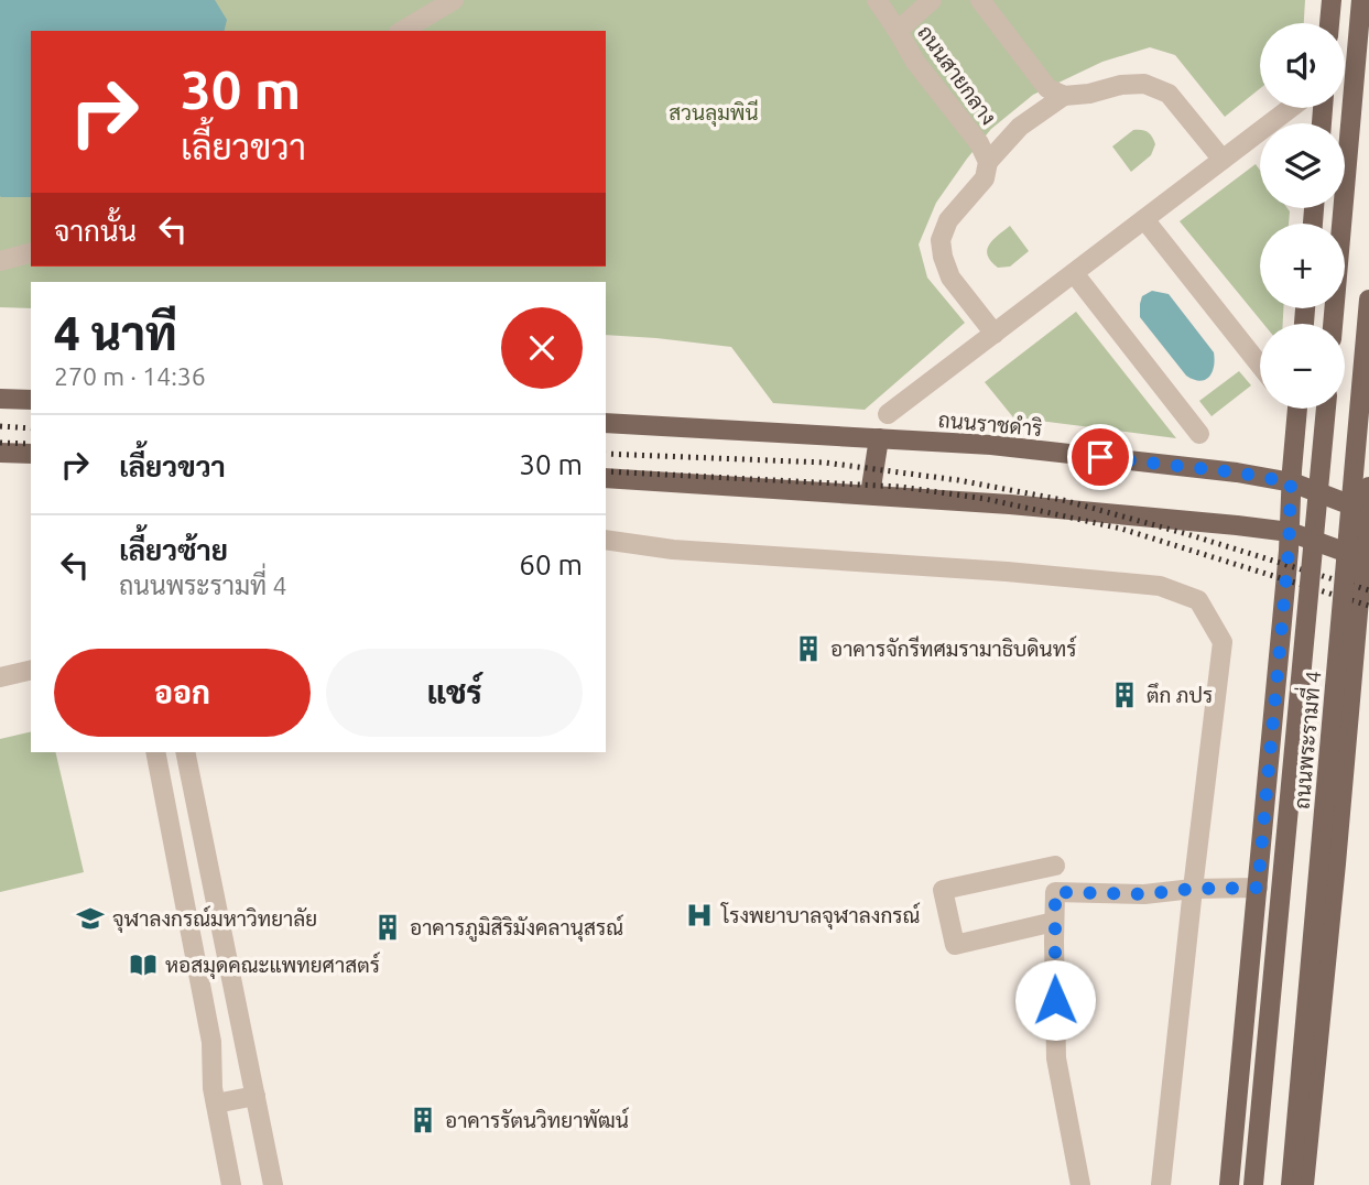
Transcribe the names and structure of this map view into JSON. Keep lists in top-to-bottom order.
{
  "streets": {
    "main road": ["ถนนราชดำริ", "ถนนพระรามที่ 4"],
    "street": ["ถนนสายกลาง"]
  },
  "crossings": [
    ["ถนนราชดำริ", "ถนนพระรามที่ 4"]
  ],
  "parks": ["สวนลุมพินี"],
  "places": {
    "building": [
      "อาคารจักรีทศมรามาธิบดินทร์",
      "ตึก ภปร",
      "อาคารภูมิสิริมังคลานุสรณ์",
      "อาคารรัตนวิทยาพัฒน์"
    ],
    "hospital": ["โรงพยาบาลจุฬาลงกรณ์"],
    "school or university": ["จุฬาลงกรณ์มหาวิทยาลัย"],
    "library": ["หอสมุดคณะแพทยศาสตร์"]
  },
  "page": {
    "map_buttons": ["+", "−"],
    "turn": ["30 m", "เลี้ยวขวา"],
    "then": "จากนั้น",
    "heading": ["4 นาที", "270 m · 14:36"],
    "list": [
      {
        "name": "เลี้ยวขวา",
        "value": "30 m"
      },
      {
        "name": "เลี้ยวซ้าย",
        "note": "ถนนพระรามที่ 4",
        "value": "60 m"
      }
    ],
    "buttons": ["ออก", "แชร์"]
  }
}
